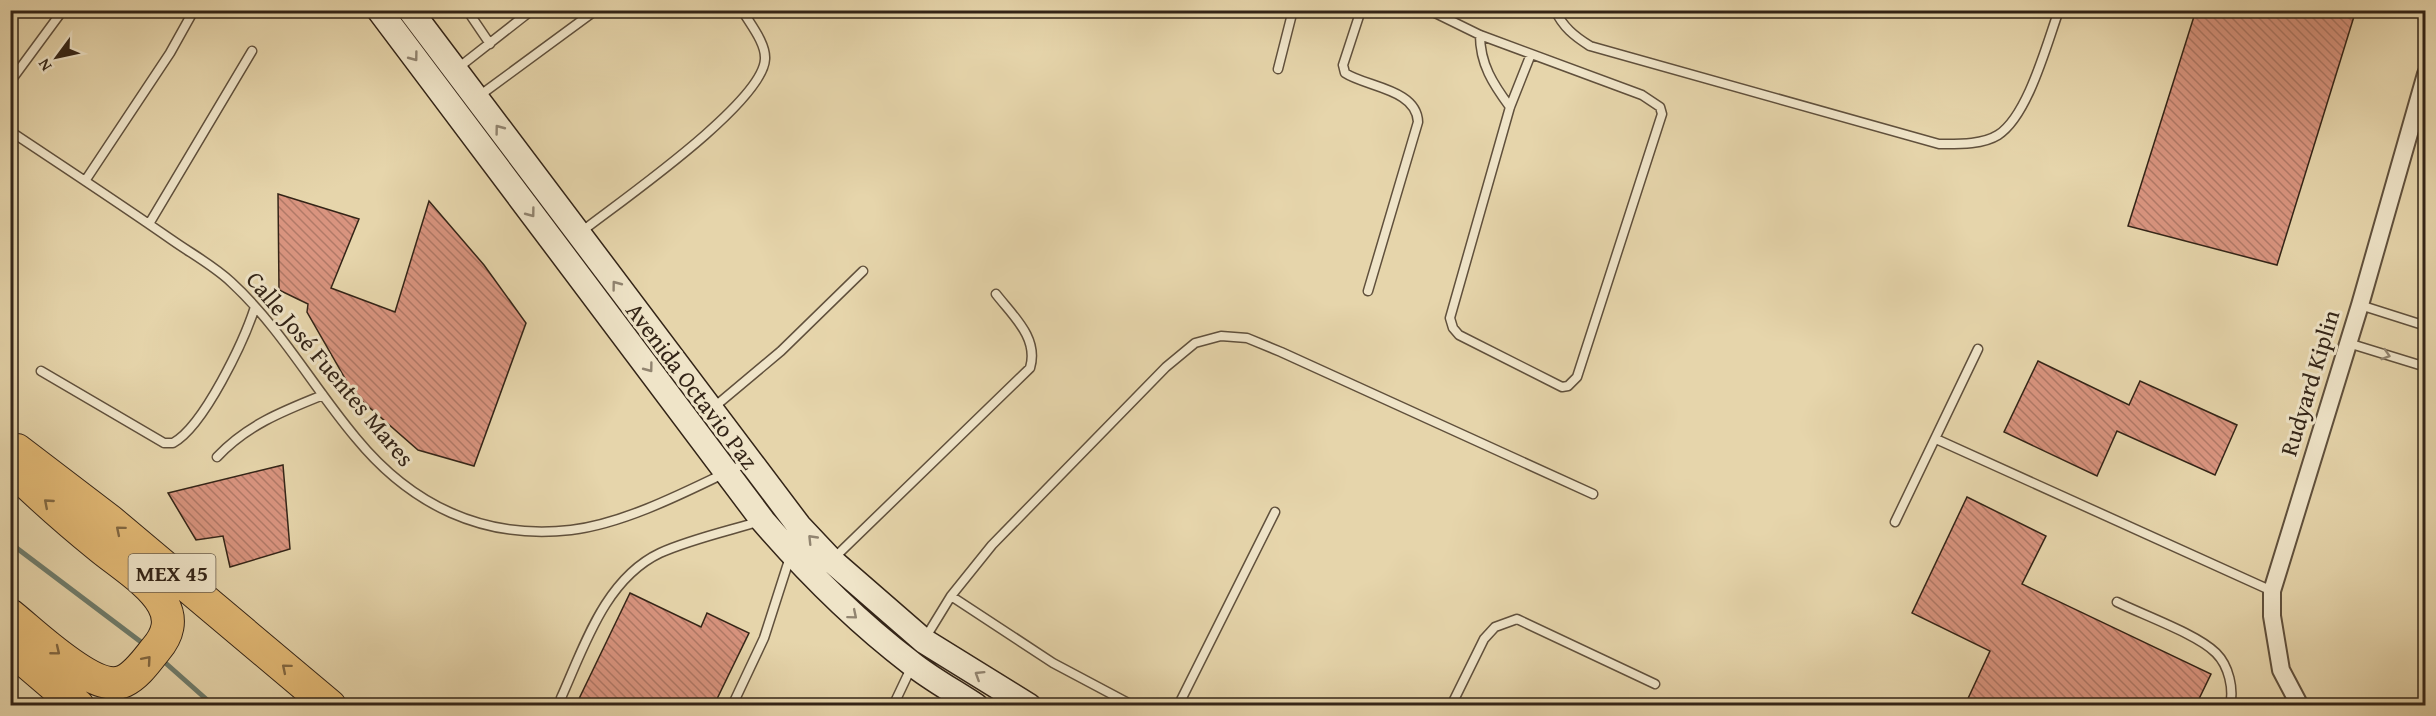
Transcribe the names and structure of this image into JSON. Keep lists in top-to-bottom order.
{
  "streets": {
    "highway": ["MEX 45"],
    "street": ["Rudyard Kiplin", "Avenida Octavio Paz"],
    "lane": ["Calle José Fuentes Mares"]
  },
  "crossings": [
    ["Calle José Fuentes Mares", "Avenida Octavio Paz"]
  ],
  "north": "bottom left"
}
